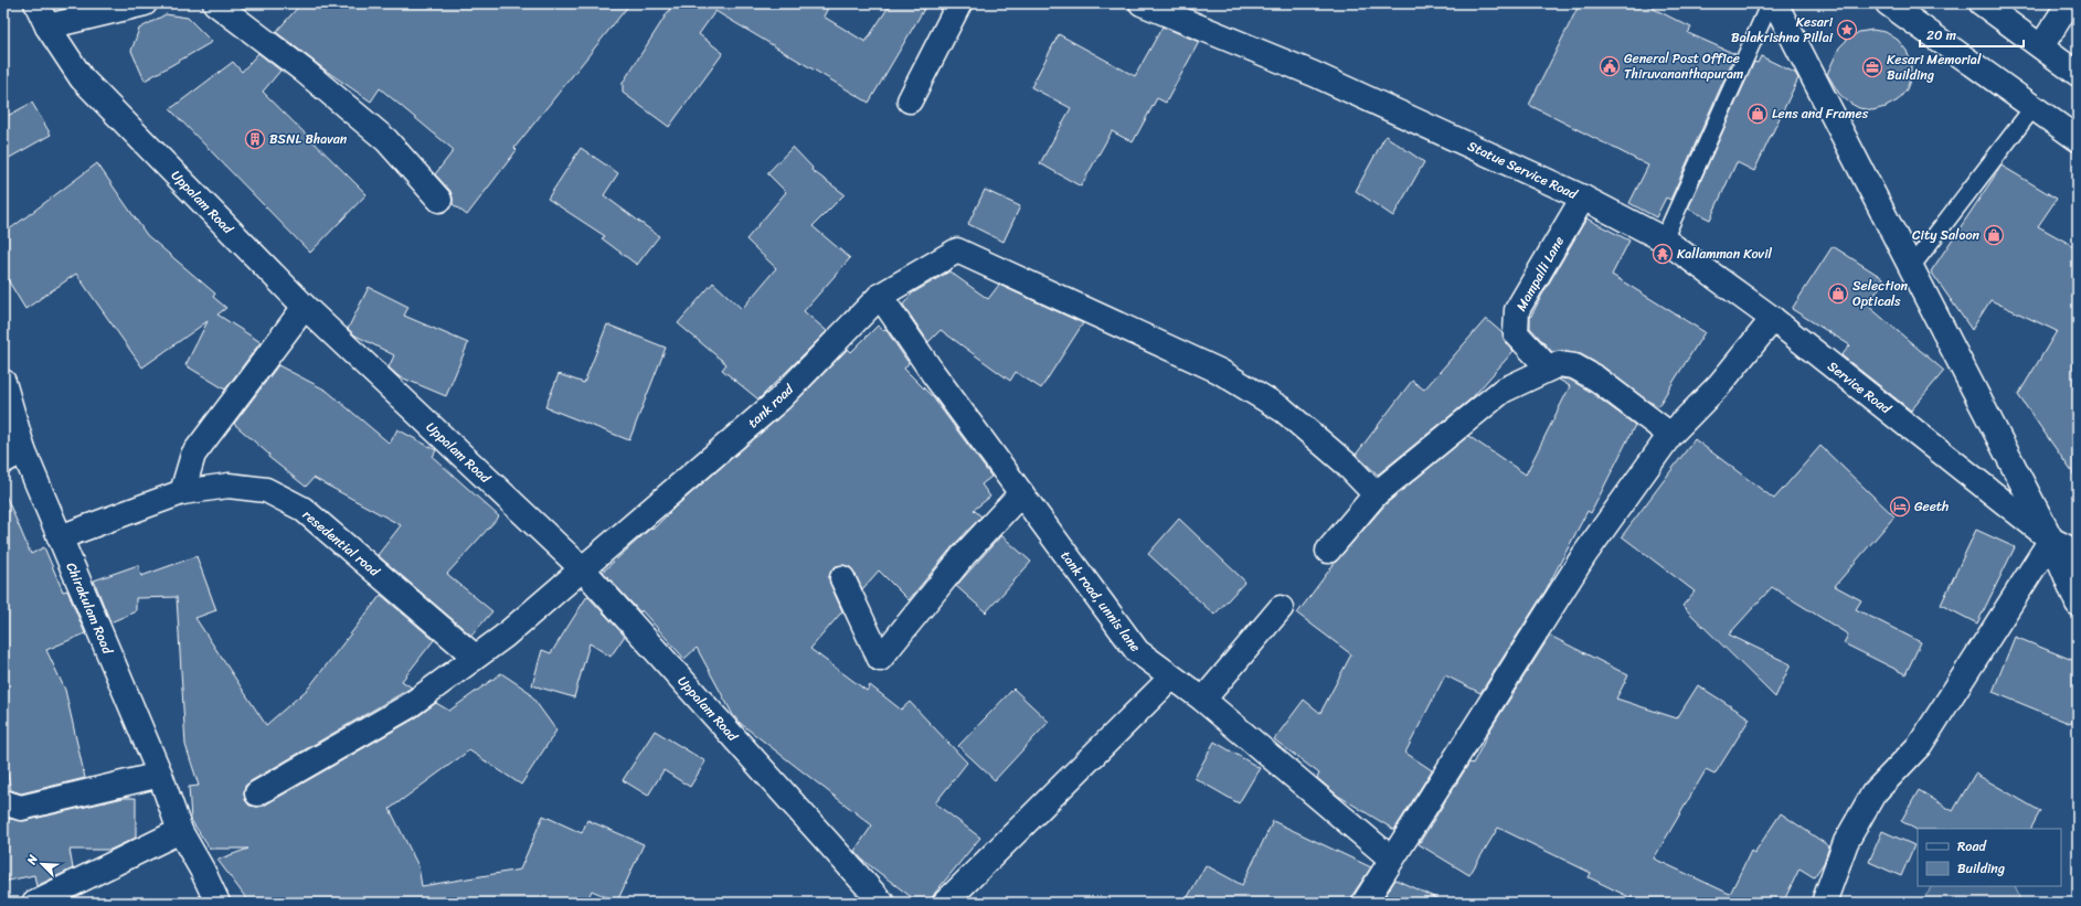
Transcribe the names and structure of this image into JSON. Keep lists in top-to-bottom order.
{
  "streets": {
    "street": [
      "Statue Service Road",
      "Uppalam Road",
      "Mampalli Lane",
      "Service Road",
      "tank road",
      "resedential road",
      "tank road, unnis lane",
      "Chirakulam Road"
    ]
  },
  "crossings": [
    ["Statue Service Road", "Mampalli Lane"],
    ["Statue Service Road", "Service Road"],
    ["Uppalam Road", "tank road"],
    ["tank road", "resedential road"],
    ["tank road", "tank road, unnis lane"],
    ["resedential road", "Chirakulam Road"]
  ],
  "places": {
    "place": ["Kesari Balakrishna Pillai"],
    "public building": ["General Post Office Thiruvananthapuram"],
    "office": ["Kesari Memorial Building"],
    "shop": ["Lens and Frames", "City Saloon", "Selection Opticals"],
    "building": ["BSNL Bhavan"],
    "temple": ["Kallamman Kovil"],
    "hotel": ["Geeth"]
  },
  "legend": ["Road", "Building"],
  "scale_bar": "20 m",
  "north": "top left"
}
